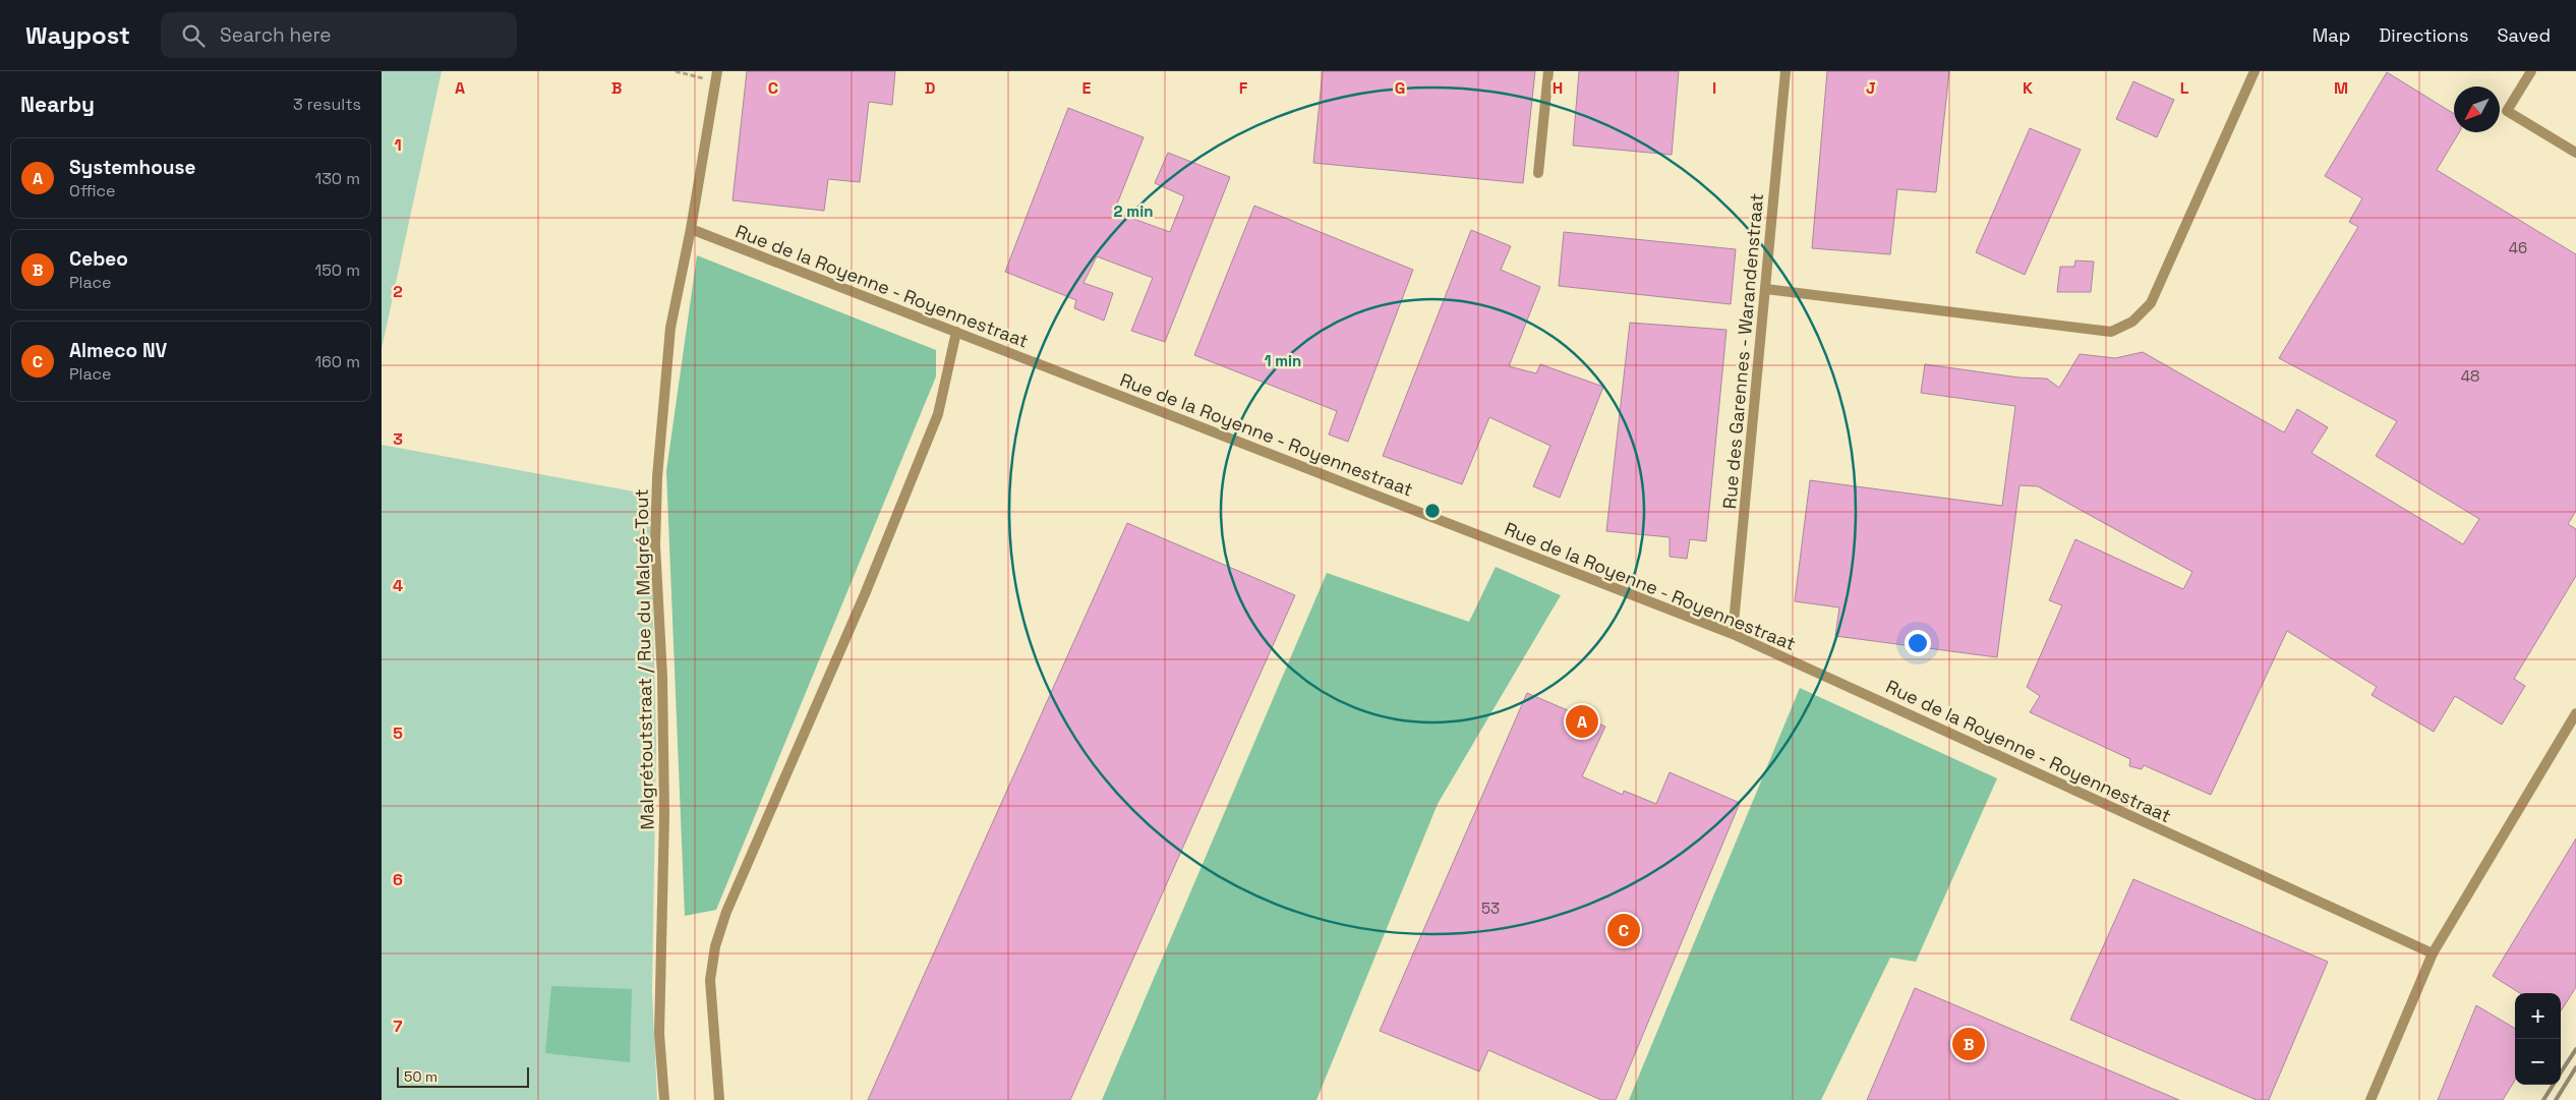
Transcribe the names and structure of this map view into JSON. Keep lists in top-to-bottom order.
{
  "streets": {
    "street": ["Rue de la Royenne - Royennestraat", "Rue des Garennes - Warandenstraat", "Malgrétoutstraat / Rue du Malgré-Tout"]
  },
  "crossings": [
    ["Rue de la Royenne - Royennestraat", "Rue des Garennes - Warandenstraat"],
    ["Rue de la Royenne - Royennestraat", "Malgrétoutstraat / Rue du Malgré-Tout"]
  ],
  "house_numbers": ["46", "48", "53"],
  "scale_bar": "50 m",
  "north": "bottom left",
  "page": {
    "header": "Waypost",
    "search": "Search here",
    "nav": ["Map", "Directions", "Saved"],
    "heading": ["Nearby", "3 results"],
    "list": [
      {
        "mark": "A",
        "name": "Systemhouse",
        "note": "Office",
        "value": "130 m"
      },
      {
        "mark": "B",
        "name": "Cebeo",
        "note": "Place",
        "value": "150 m"
      },
      {
        "mark": "C",
        "name": "Almeco NV",
        "note": "Place",
        "value": "160 m"
      }
    ],
    "pins": ["A", "C", "B"],
    "map_buttons": ["+", "−"],
    "scale": "50 m"
  },
  "grid": {
    "columns": [
      "A",
      "B",
      "C",
      "D",
      "E",
      "F",
      "G",
      "H",
      "I",
      "J",
      "K",
      "L",
      "M"
    ],
    "rows": [
      "1",
      "2",
      "3",
      "4",
      "5",
      "6",
      "7"
    ]
  },
  "rings": ["2 min", "1 min"]
}
